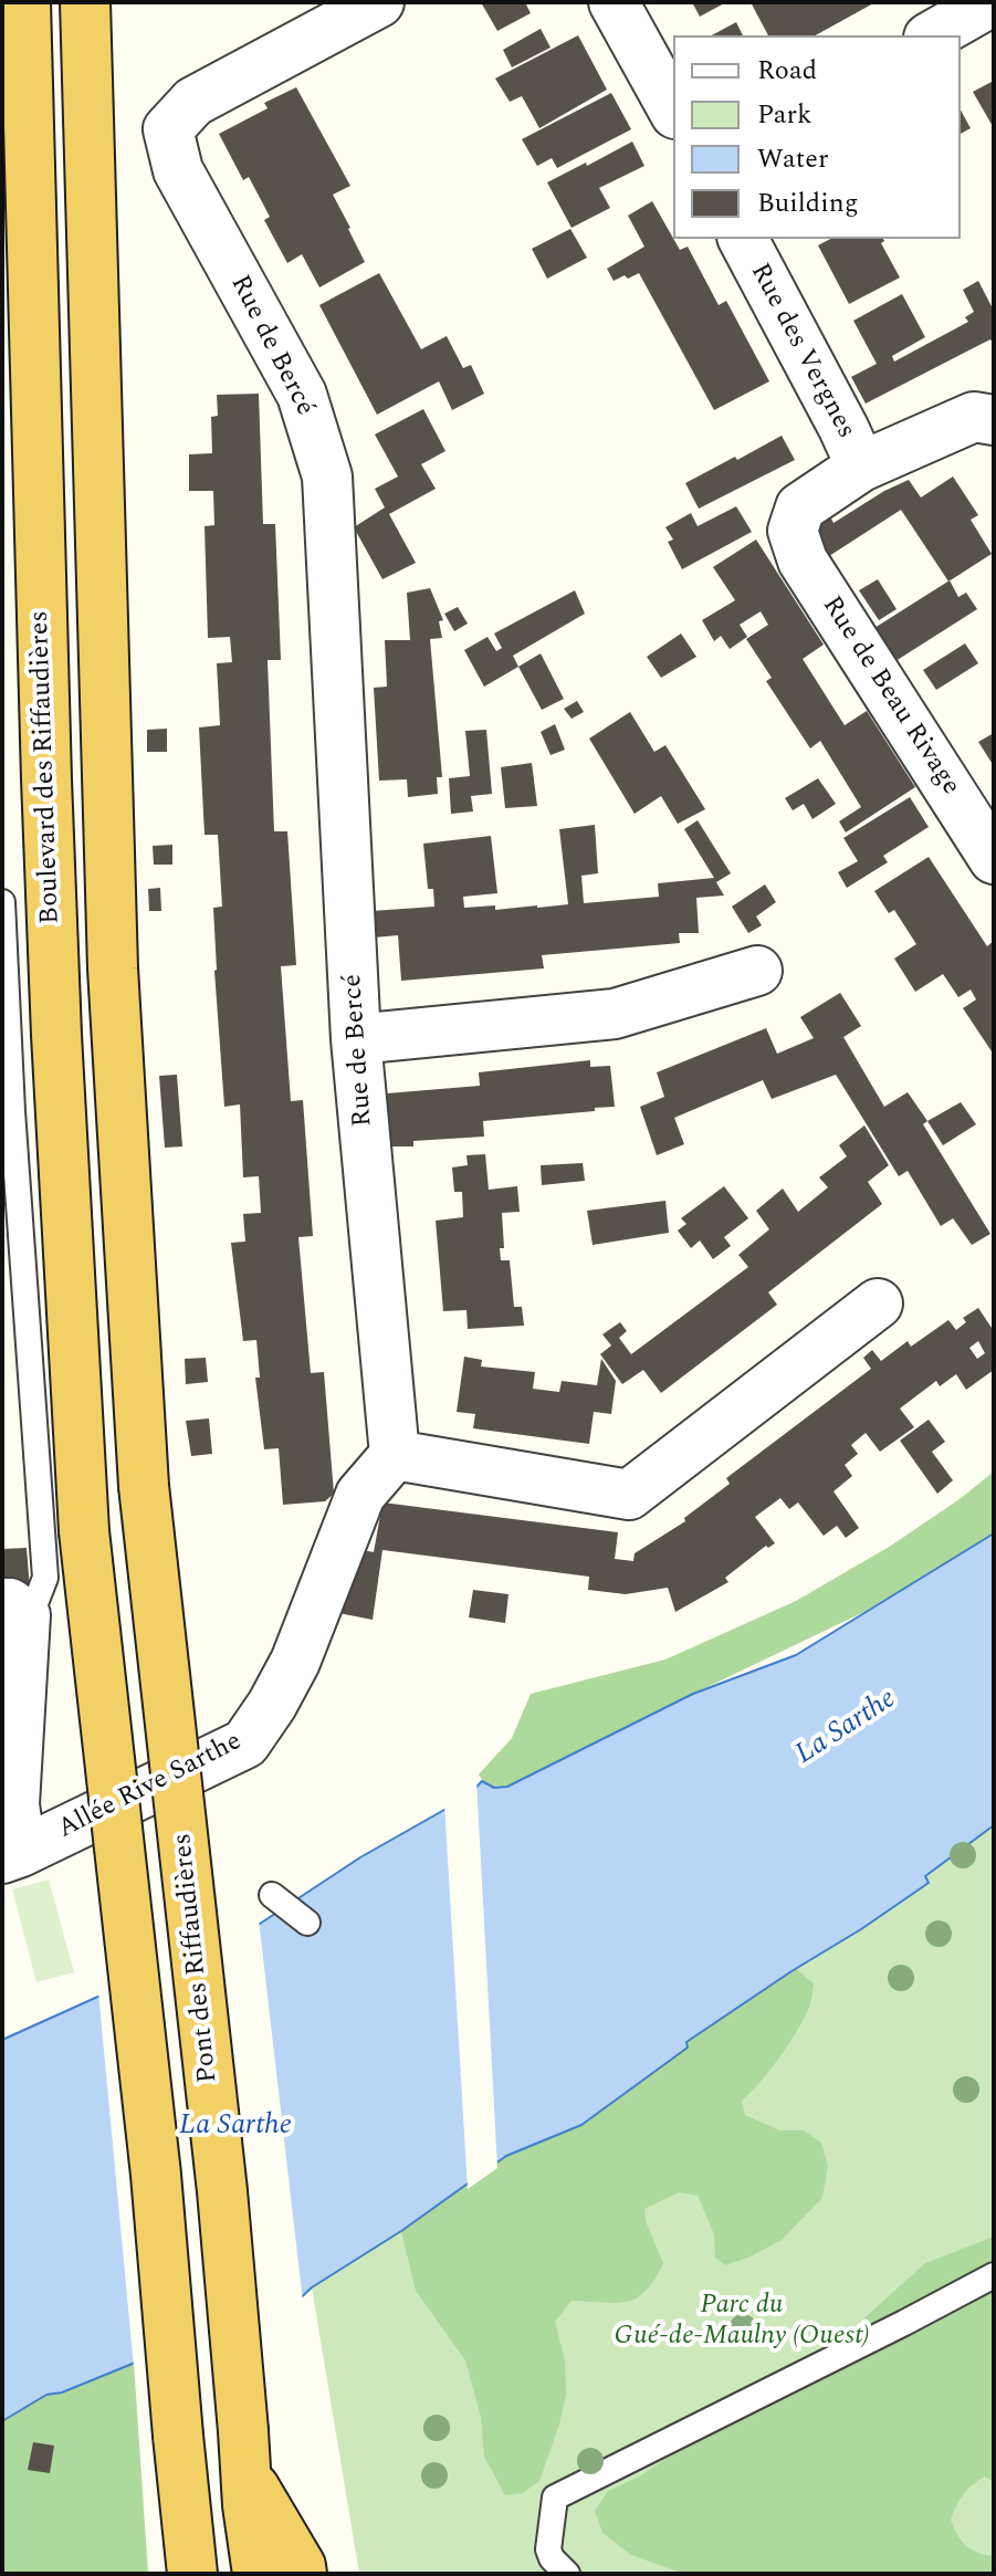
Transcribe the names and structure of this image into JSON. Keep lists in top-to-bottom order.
{
  "streets": {
    "highway": ["Boulevard des Riffaudières", "Pont des Riffaudières"],
    "street": [
      "Rue de Bercé",
      "Rue des Vergnes",
      "Rue de Beau Rivage",
      "Allée Rive Sarthe"
    ]
  },
  "crossings": [
    ["Rue de Bercé", "Allée Rive Sarthe"],
    ["Rue des Vergnes", "Rue de Beau Rivage"]
  ],
  "water": ["La Sarthe"],
  "parks": ["Parc du Gué-de-Maulny (Ouest)"],
  "legend": [
    "Road",
    "Park",
    "Water",
    "Building"
  ]
}
